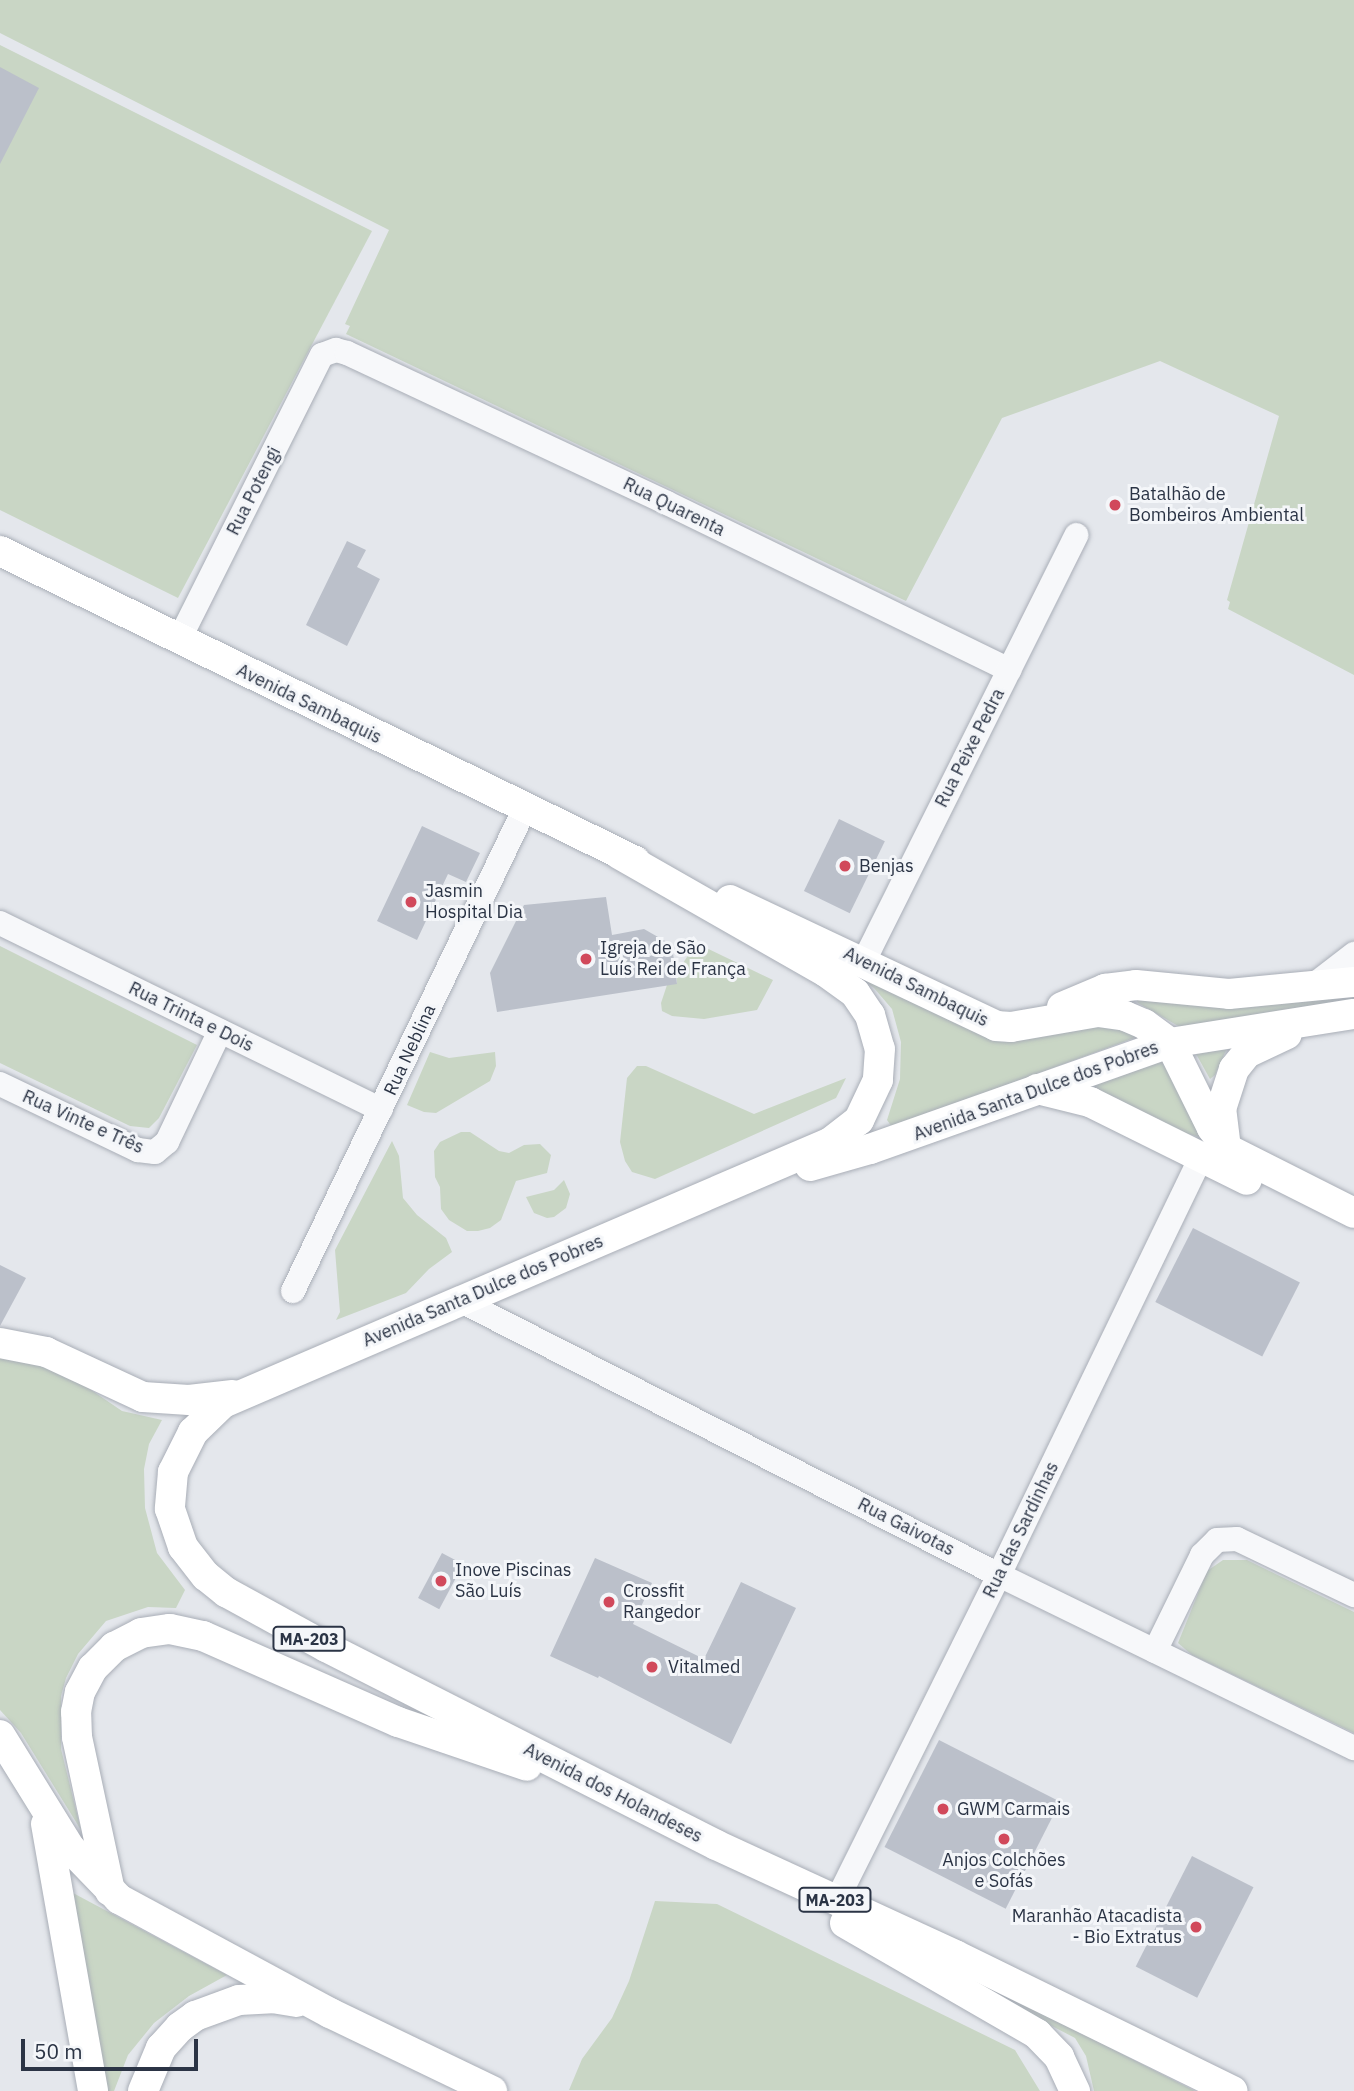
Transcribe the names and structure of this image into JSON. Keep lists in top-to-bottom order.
{
  "streets": {
    "main road": [
      "Avenida Sambaquis",
      "Avenida Santa Dulce dos Pobres",
      "MA-203",
      "Avenida dos Holandeses"
    ],
    "street": [
      "Rua Potengi",
      "Rua Quarenta",
      "Rua Peixe Pedra",
      "Rua Trinta e Dois",
      "Rua Neblina",
      "Rua Vinte e Três",
      "Rua Gaivotas",
      "Rua das Sardinhas"
    ]
  },
  "crossings": [
    ["Rua Potengi", "Rua Quarenta"],
    ["Rua Potengi", "Avenida Sambaquis"],
    ["Rua Quarenta", "Rua Peixe Pedra"],
    ["Avenida Sambaquis", "Rua Peixe Pedra"],
    ["Avenida Sambaquis", "Rua Neblina"],
    ["Avenida Sambaquis", "Avenida Santa Dulce dos Pobres"],
    ["Rua Trinta e Dois", "Rua Neblina"],
    ["Rua Trinta e Dois", "Rua Vinte e Três"],
    ["Avenida Santa Dulce dos Pobres", "Rua Gaivotas"],
    ["Avenida Santa Dulce dos Pobres", "Avenida dos Holandeses"],
    ["Rua Gaivotas", "Rua das Sardinhas"],
    ["Rua das Sardinhas", "Avenida dos Holandeses"]
  ],
  "places": [
    "Batalhão de Bombeiros Ambiental",
    "Benjas",
    "Jasmin Hospital Dia",
    "Igreja de São Luís Rei de França",
    "Inove Piscinas São Luís",
    "Crossfit Rangedor",
    "Vitalmed",
    "GWM Carmais",
    "Anjos Colchões e Sofás",
    "Maranhão Atacadista - Bio Extratus"
  ],
  "scale_bar": "50 m"
}
